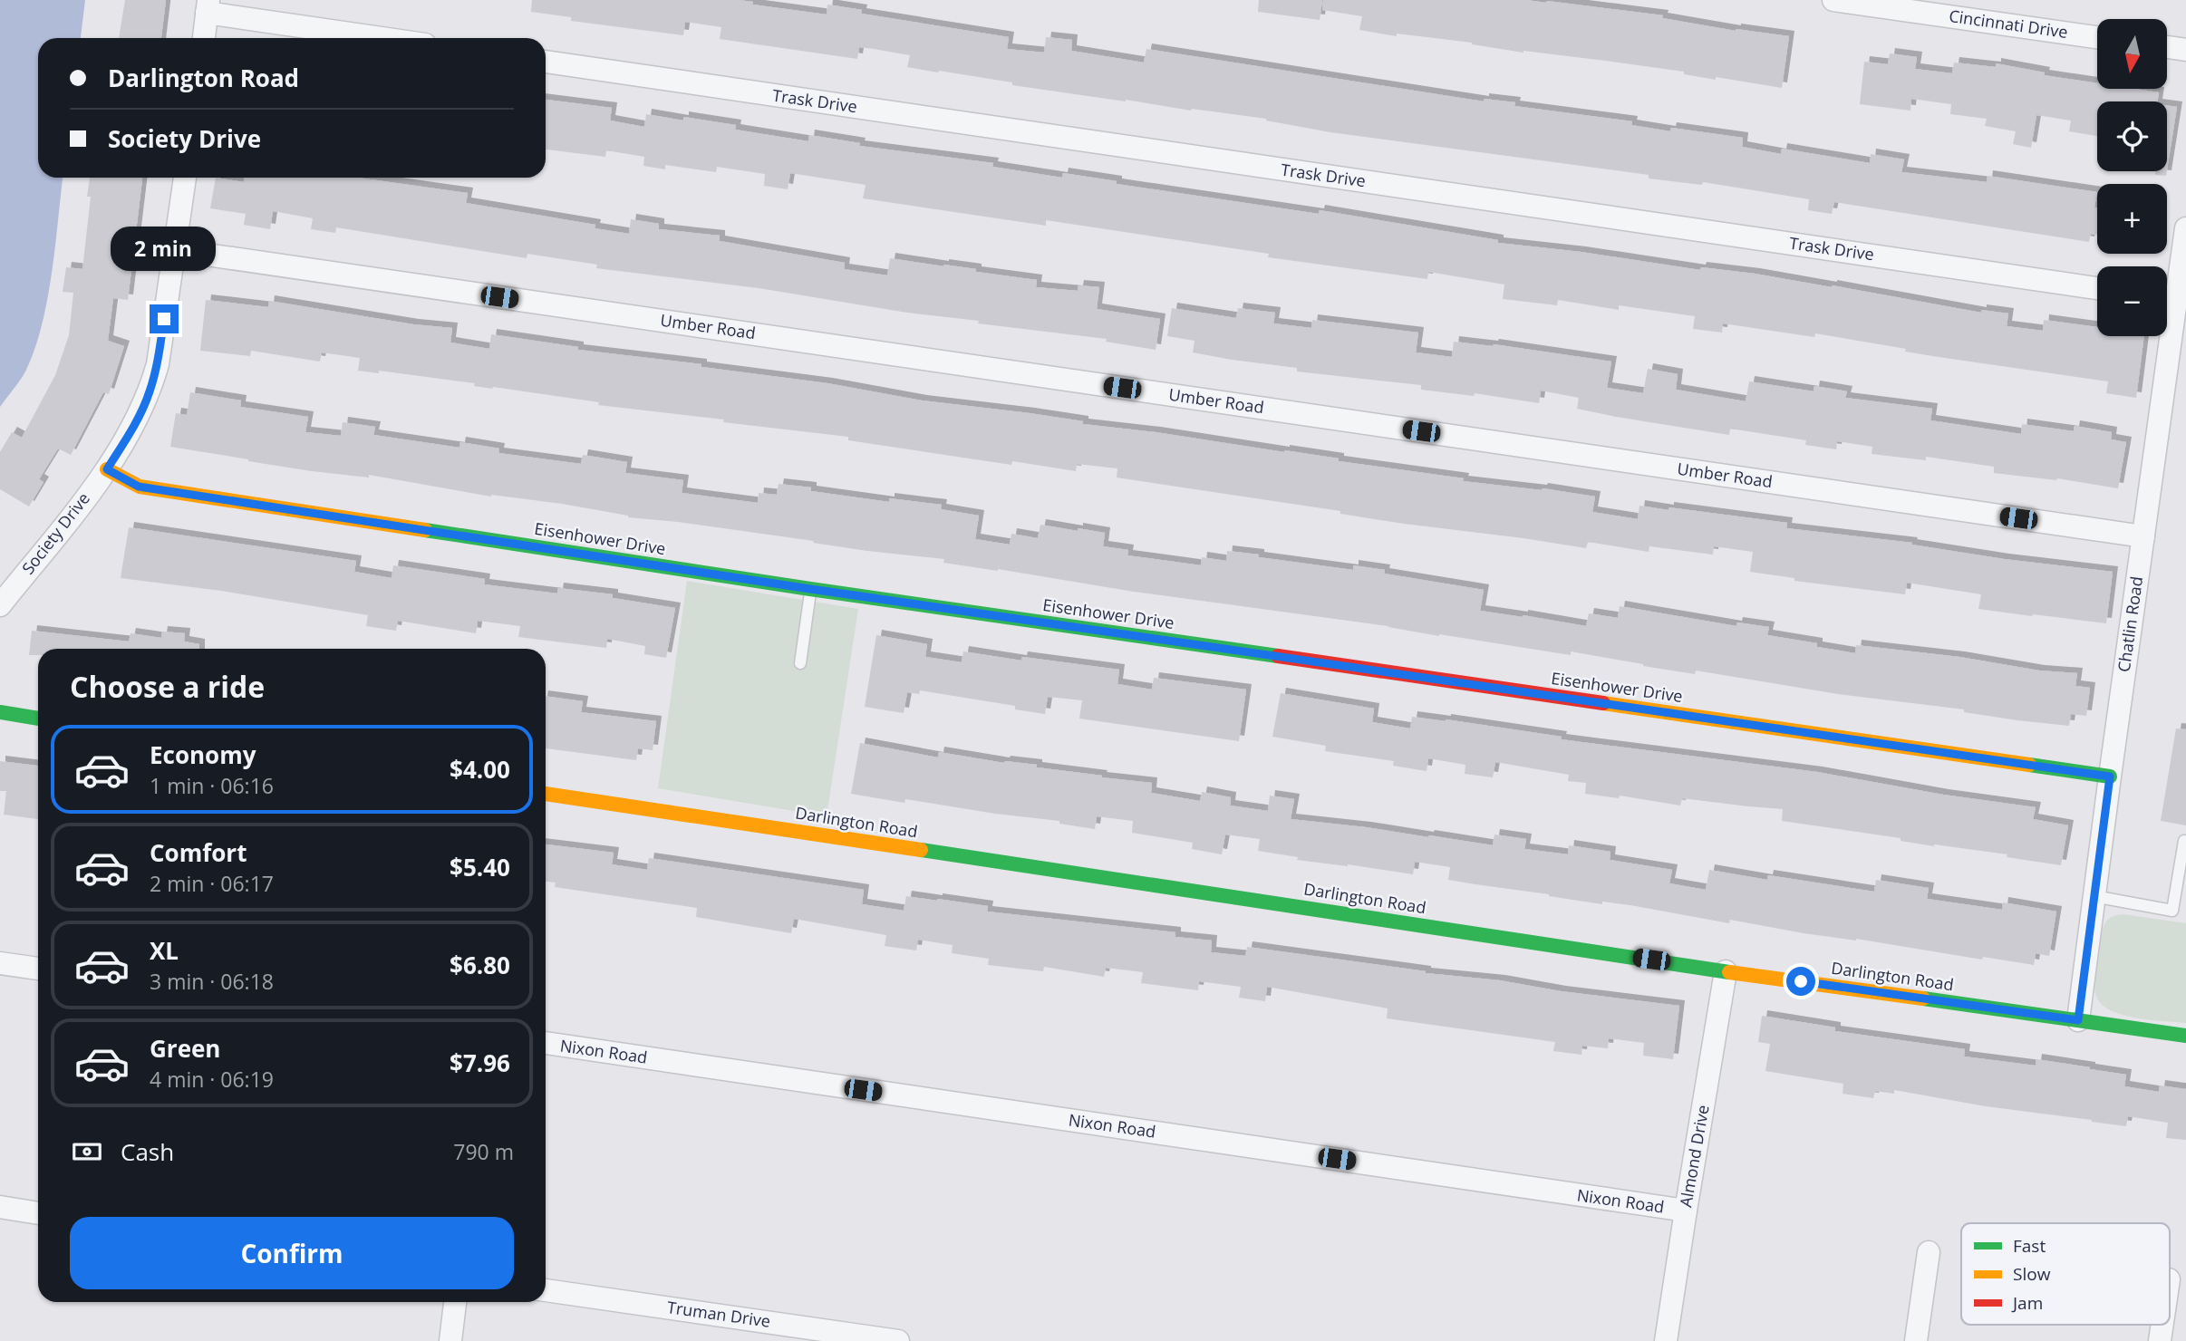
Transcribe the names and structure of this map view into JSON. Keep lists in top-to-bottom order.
{
  "streets": {
    "street": [
      "Cincinnati Drive",
      "Trask Drive",
      "Umber Road",
      "Society Drive",
      "Eisenhower Drive",
      "Chatlin Road",
      "Darlington Road",
      "Nixon Road",
      "Almond Drive",
      "Truman Drive"
    ]
  },
  "crossings": [
    ["Umber Road", "Society Drive"],
    ["Umber Road", "Chatlin Road"],
    ["Society Drive", "Eisenhower Drive"],
    ["Eisenhower Drive", "Chatlin Road"],
    ["Chatlin Road", "Darlington Road"],
    ["Darlington Road", "Almond Drive"],
    ["Nixon Road", "Almond Drive"]
  ],
  "legend": ["Fast", "Slow", "Jam"],
  "north": "bottom",
  "page": {
    "map_buttons": ["+", "−"],
    "banner": ["Darlington Road", "Society Drive"],
    "bubble": "2 min",
    "heading": "Choose a ride",
    "list": [
      {
        "name": "Economy",
        "note": "1 min · 06:16",
        "value": "$4.00"
      },
      {
        "name": "Comfort",
        "note": "2 min · 06:17",
        "value": "$5.40"
      },
      {
        "name": "XL",
        "note": "3 min · 06:18",
        "value": "$6.80"
      },
      {
        "name": "Green",
        "note": "4 min · 06:19",
        "value": "$7.96"
      }
    ],
    "pay": ["Cash", "790 m"],
    "buttons": "Confirm"
  }
}
